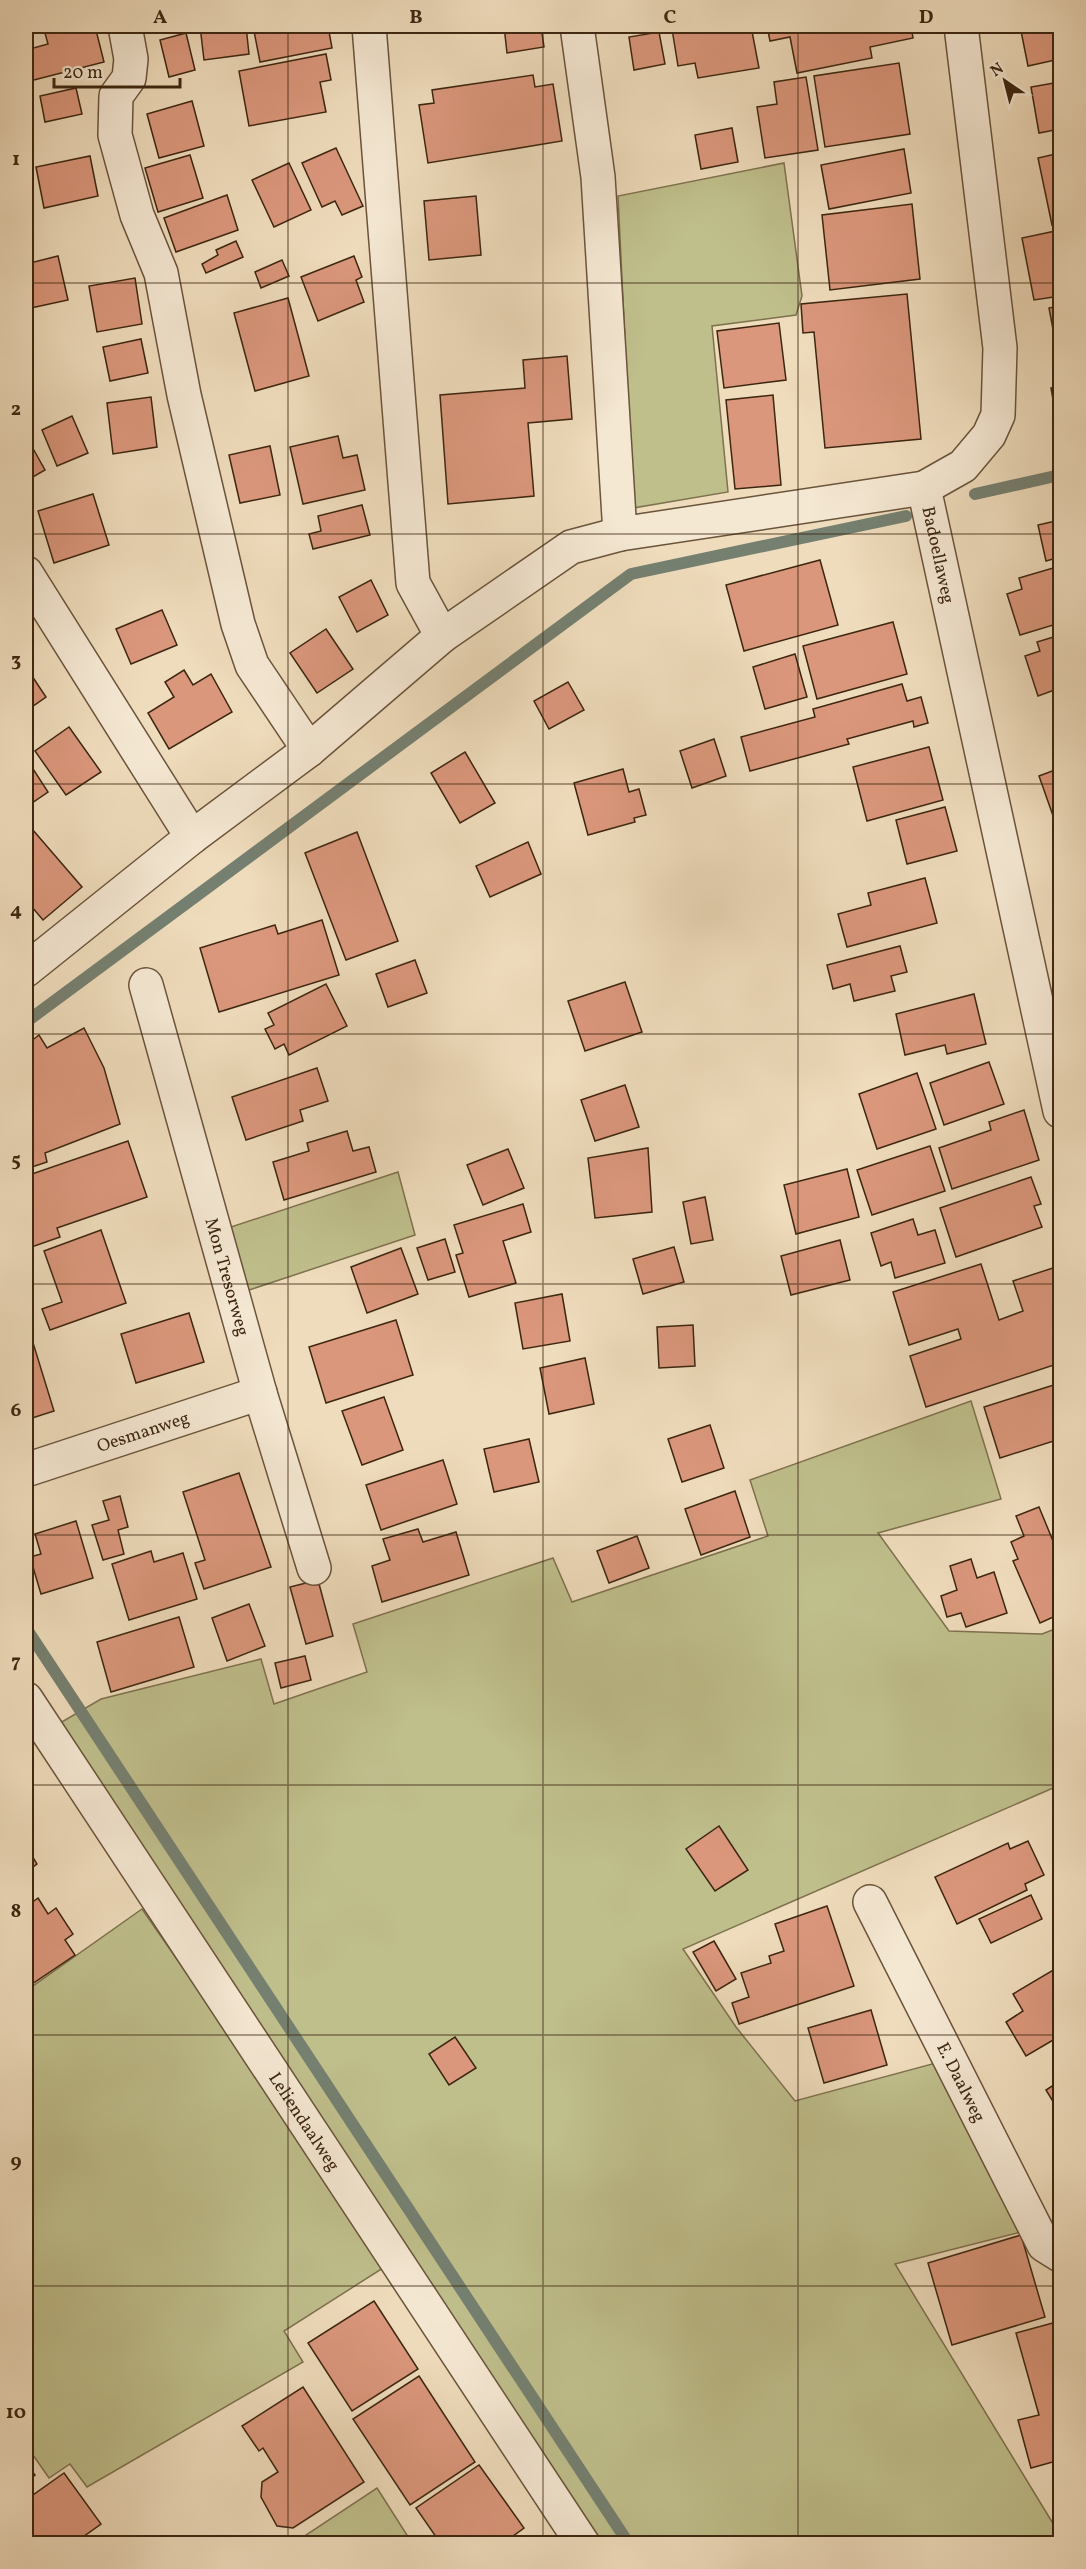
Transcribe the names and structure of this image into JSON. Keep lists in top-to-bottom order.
{
  "streets": {
    "street": [
      "Badoellaweg",
      "Mon Tresorweg",
      "Oesmanweg",
      "E. Daalweg",
      "Leliendaalweg"
    ]
  },
  "crossings": [
    ["Mon Tresorweg", "Oesmanweg"]
  ],
  "scale_bar": "20 m",
  "north": "top left",
  "grid": {
    "columns": [
      "A",
      "B",
      "C",
      "D"
    ],
    "rows": [
      "1",
      "2",
      "3",
      "4",
      "5",
      "6",
      "7",
      "8",
      "9",
      "10"
    ]
  }
}
